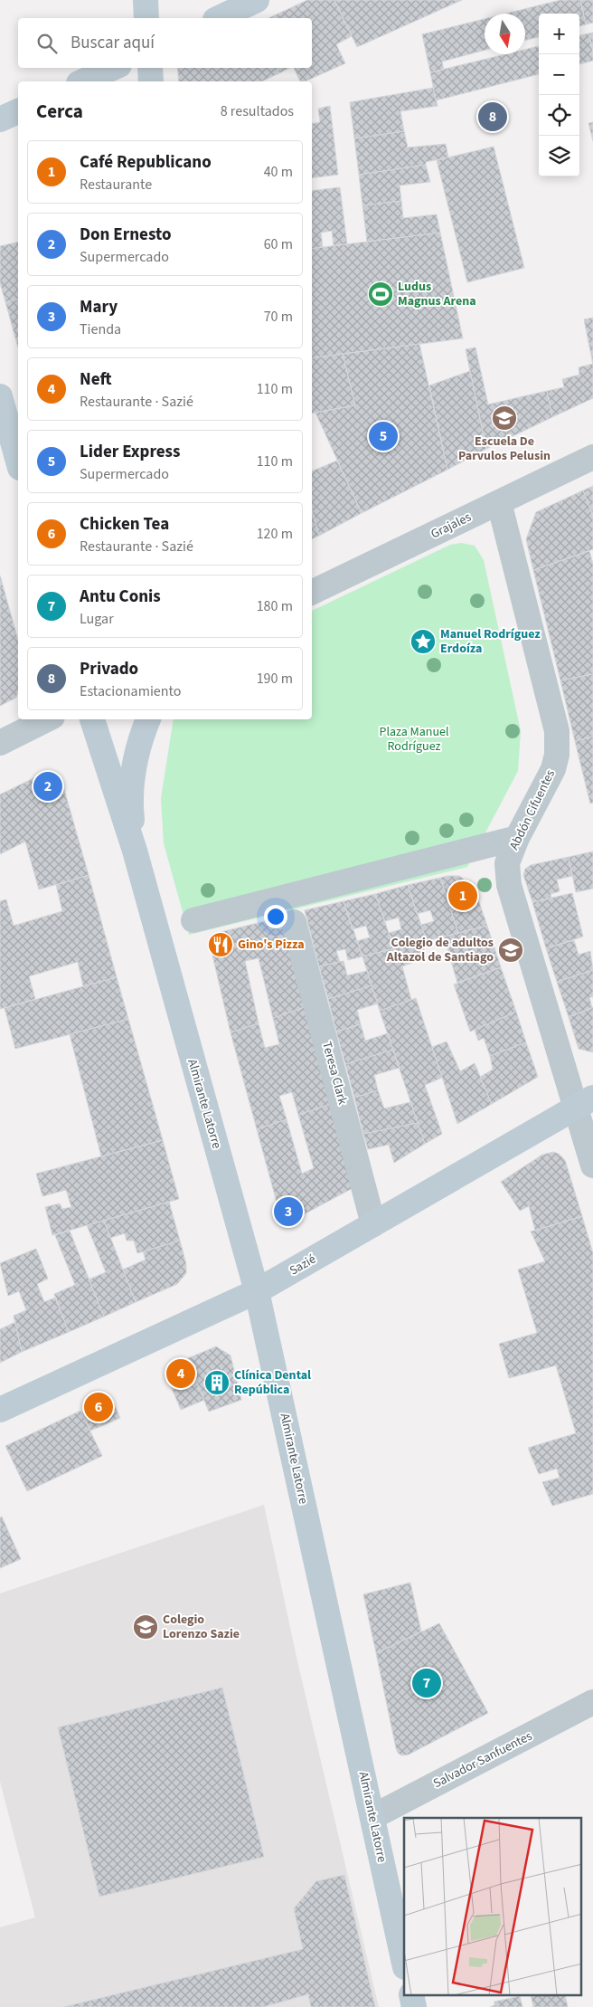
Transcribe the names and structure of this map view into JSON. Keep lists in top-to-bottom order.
{
  "streets": {
    "main road": ["Almirante Latorre", "Sazié"],
    "street": [
      "Grajales",
      "Abdón Cifuentes",
      "Teresa Clark",
      "Salvador Sanfuentes"
    ]
  },
  "crossings": [
    ["Grajales", "Abdón Cifuentes"],
    ["Abdón Cifuentes", "Sazié"],
    ["Teresa Clark", "Sazié"],
    ["Almirante Latorre", "Sazié"],
    ["Almirante Latorre", "Salvador Sanfuentes"]
  ],
  "parks": ["Plaza Manuel Rodríguez"],
  "places": {
    "sports": ["Ludus Magnus Arena"],
    "school or university": ["Escuela De Parvulos Pelusin", "Colegio de adultos Altazol de Santiago", "Colegio Lorenzo Sazie"],
    "place": ["Manuel Rodríguez Erdoíza"],
    "restaurant": ["Gino's Pizza"],
    "building": ["Clínica Dental República"]
  },
  "north": "bottom",
  "page": {
    "map_buttons": ["+", "−"],
    "search": "Buscar aquí",
    "heading": ["Cerca", "8 resultados"],
    "pins": [
      "8",
      "5",
      "2",
      "1",
      "3",
      "4",
      "6",
      "7"
    ],
    "list": [
      {
        "mark": "1",
        "name": "Café Republicano",
        "note": "Restaurante",
        "value": "40 m"
      },
      {
        "mark": "2",
        "name": "Don Ernesto",
        "note": "Supermercado",
        "value": "60 m"
      },
      {
        "mark": "3",
        "name": "Mary",
        "note": "Tienda",
        "value": "70 m"
      },
      {
        "mark": "4",
        "name": "Neft",
        "note": "Restaurante · Sazié",
        "value": "110 m"
      },
      {
        "mark": "5",
        "name": "Lider Express",
        "note": "Supermercado",
        "value": "110 m"
      },
      {
        "mark": "6",
        "name": "Chicken Tea",
        "note": "Restaurante · Sazié",
        "value": "120 m"
      },
      {
        "mark": "7",
        "name": "Antu Conis",
        "note": "Lugar",
        "value": "180 m"
      },
      {
        "mark": "8",
        "name": "Privado",
        "note": "Estacionamiento",
        "value": "190 m"
      }
    ]
  }
}
